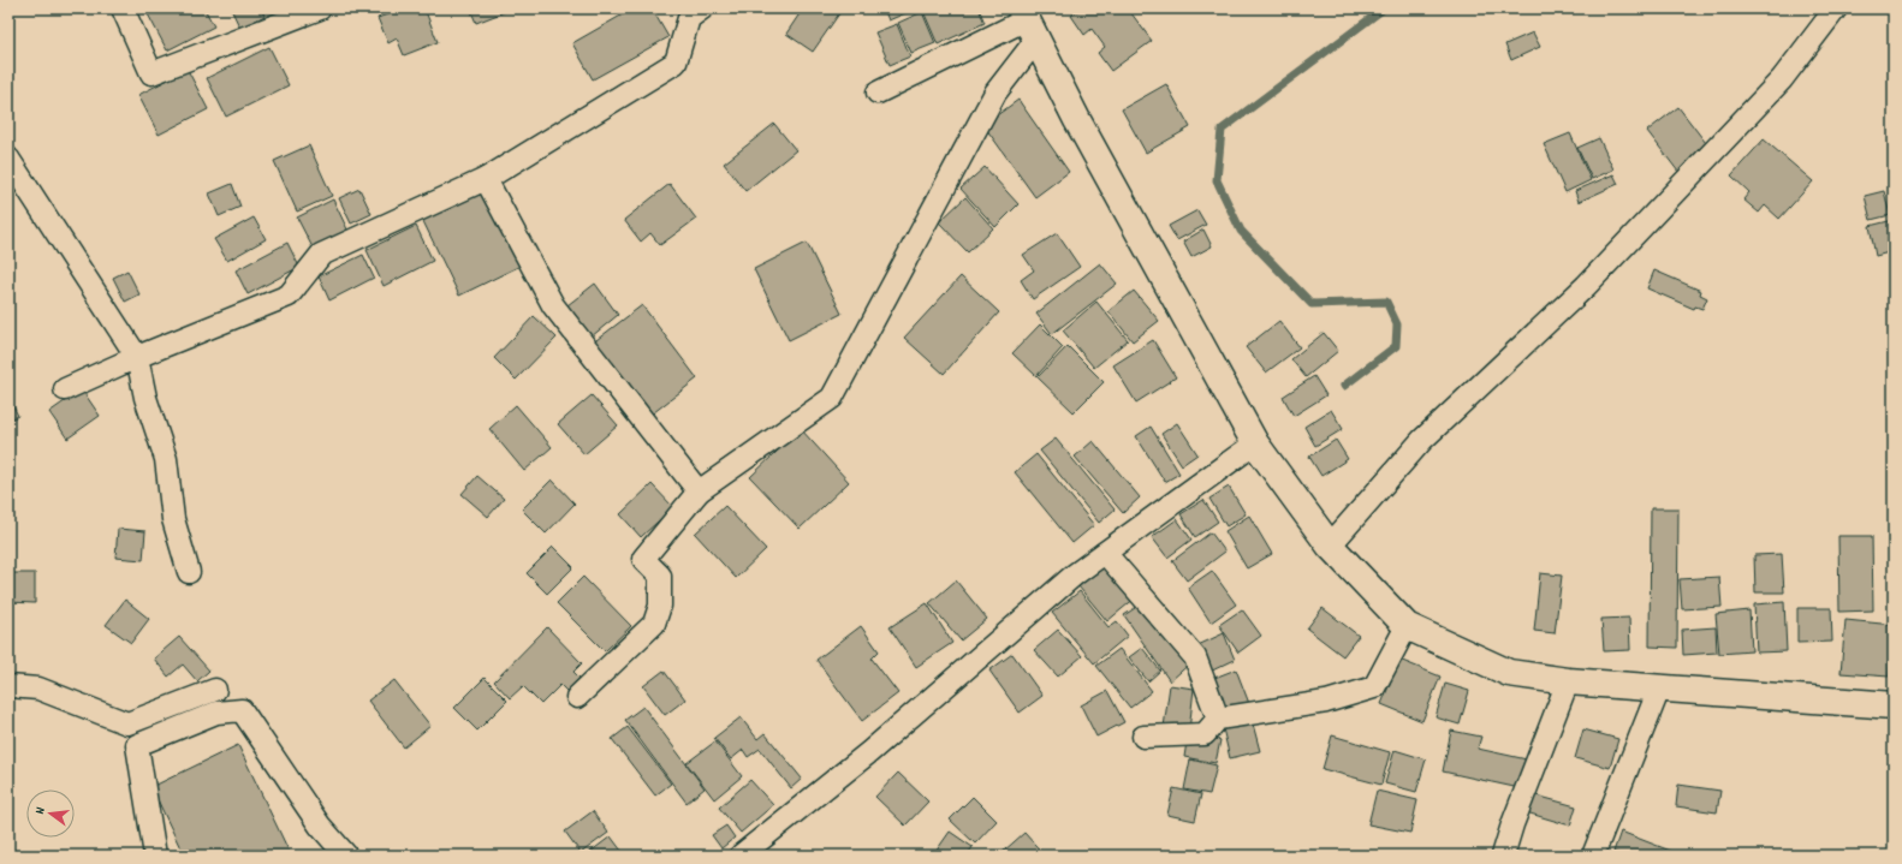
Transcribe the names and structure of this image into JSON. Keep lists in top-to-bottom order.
{
  "north": "left"
}
